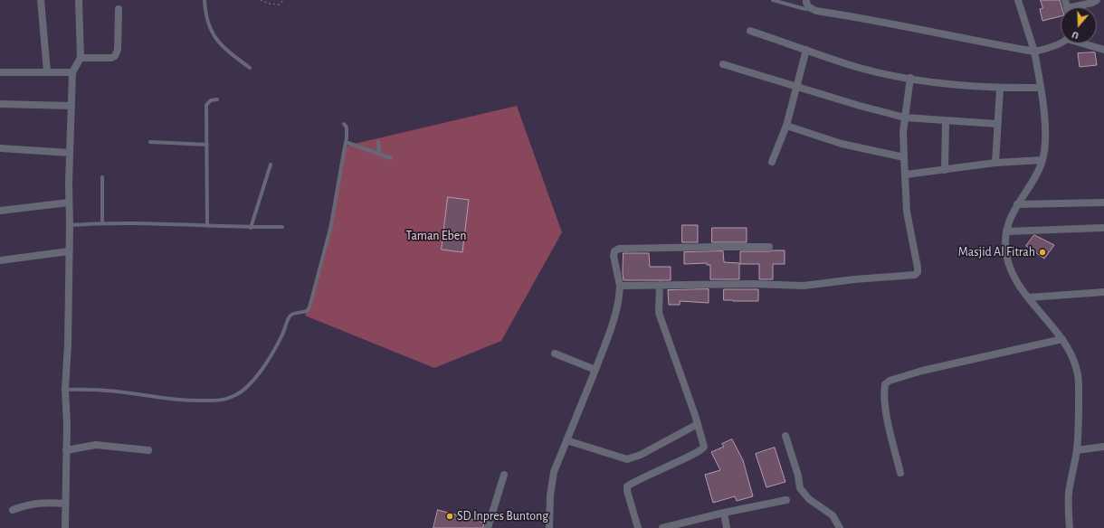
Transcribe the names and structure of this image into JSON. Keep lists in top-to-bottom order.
{
  "parks": ["Taman Eben"],
  "places": ["Masjid Al Fitrah", "SD Inpres Buntong"],
  "north": "bottom"
}
